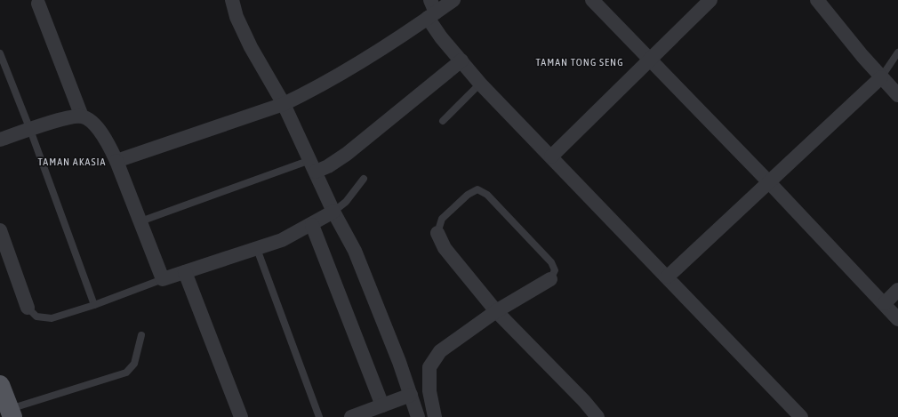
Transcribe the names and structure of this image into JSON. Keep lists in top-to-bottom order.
{
  "districts": ["TAMAN TONG SENG", "TAMAN AKASIA"]
}
